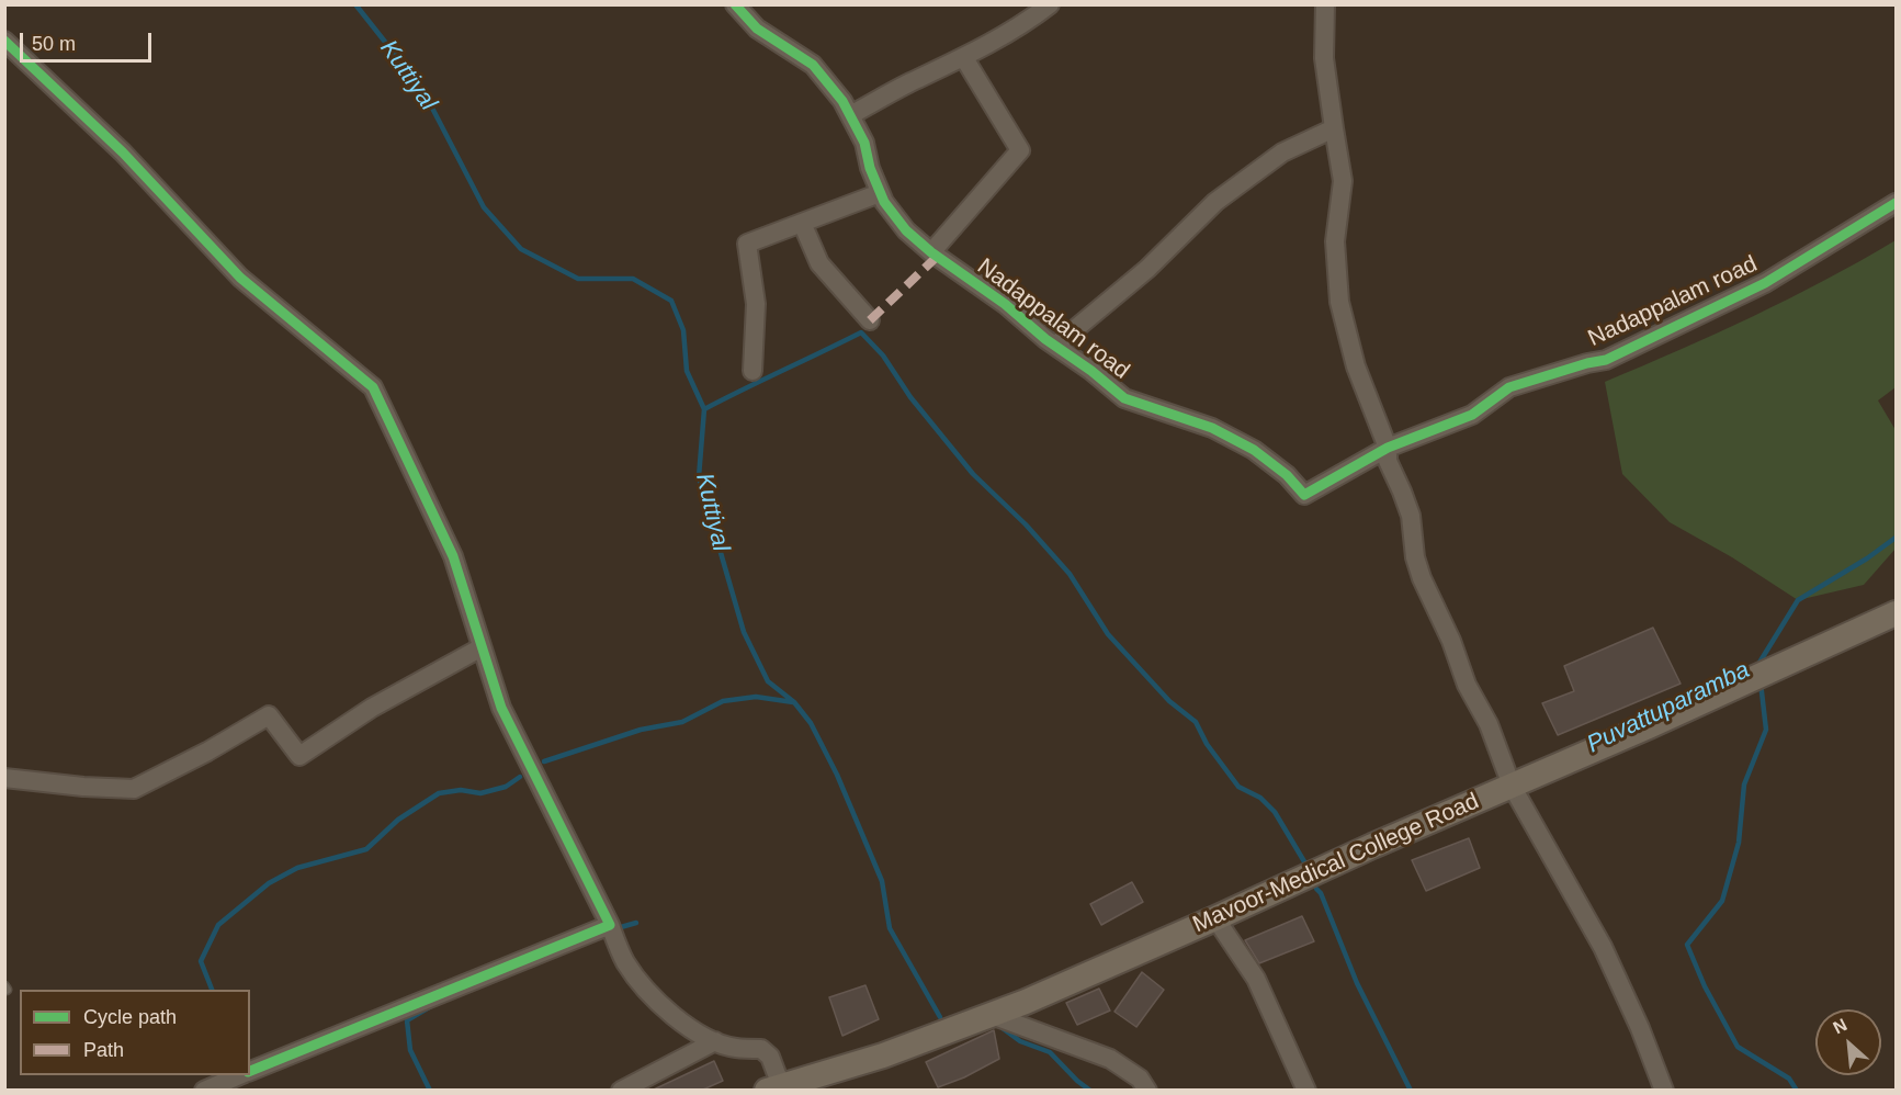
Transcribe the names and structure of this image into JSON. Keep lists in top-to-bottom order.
{
  "streets": {
    "main road": ["Mavoor-Medical College Road"],
    "street": ["Nadappalam road"]
  },
  "water": ["Kuttiyal", "Puvattuparamba"],
  "legend": ["Cycle path", "Path"],
  "scale_bar": "50 m",
  "north": "top left"
}
